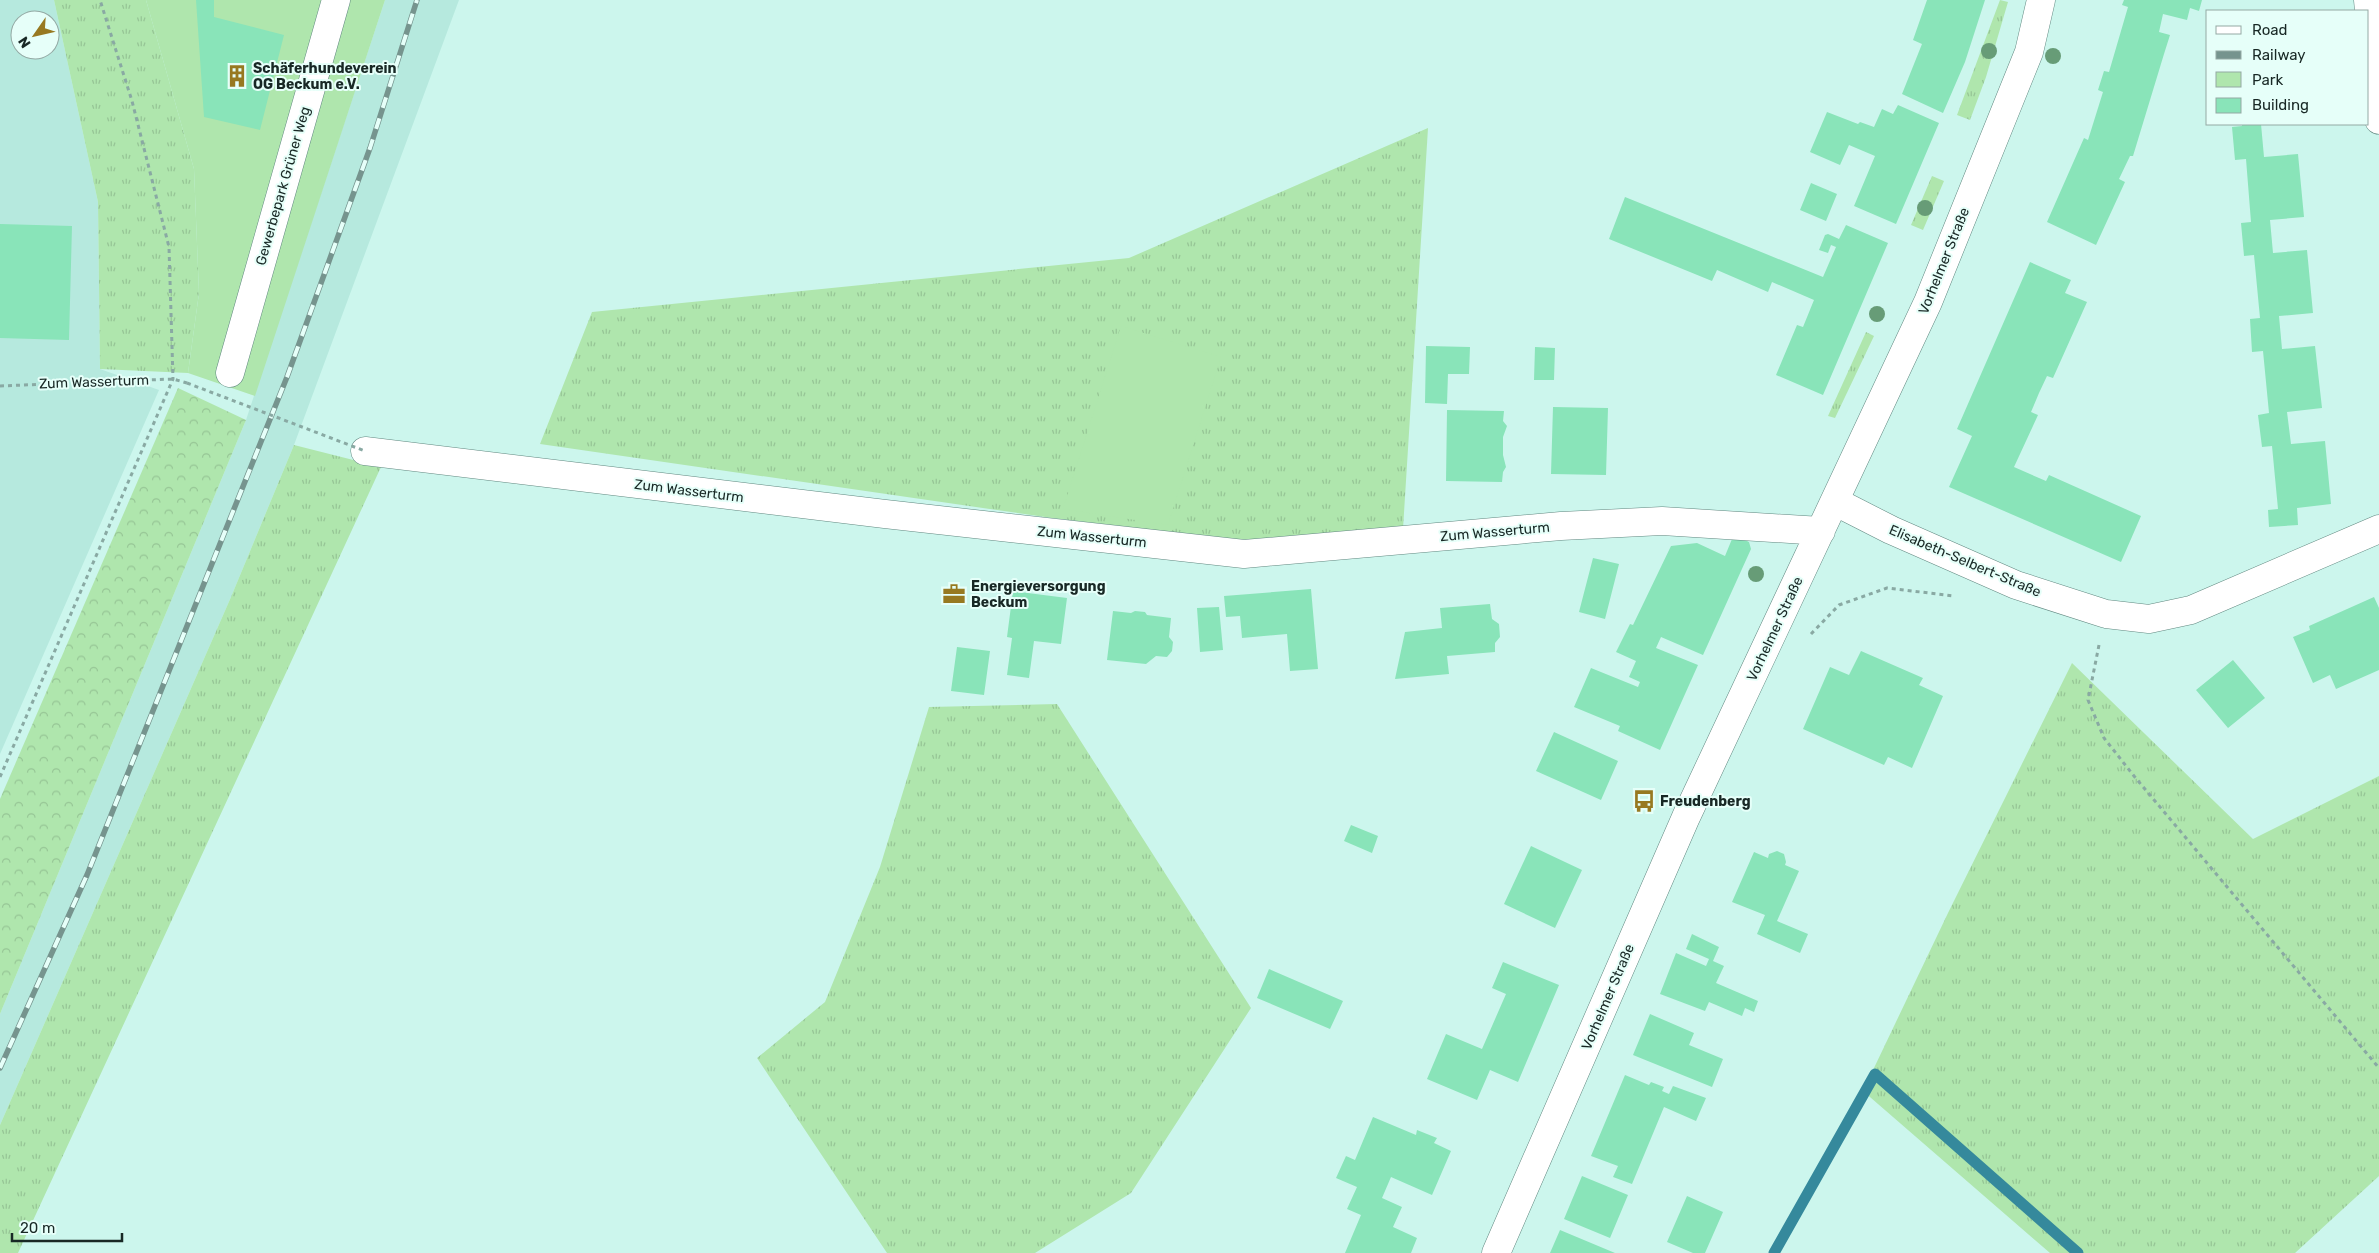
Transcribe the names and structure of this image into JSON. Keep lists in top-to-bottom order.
{
  "streets": {
    "street": [
      "Gewerbepark Grüner Weg",
      "Vorhelmer Straße",
      "Zum Wasserturm",
      "Elisabeth-Selbert-Straße"
    ]
  },
  "crossings": [
    ["Vorhelmer Straße", "Zum Wasserturm"],
    ["Vorhelmer Straße", "Elisabeth-Selbert-Straße"]
  ],
  "places": {
    "building": ["Schäferhundeverein OG Beckum e.V."],
    "office": ["Energieversorgung Beckum"],
    "bus stop": ["Freudenberg"]
  },
  "legend": [
    "Road",
    "Railway",
    "Park",
    "Building"
  ],
  "scale_bar": "20 m",
  "north": "bottom left"
}
